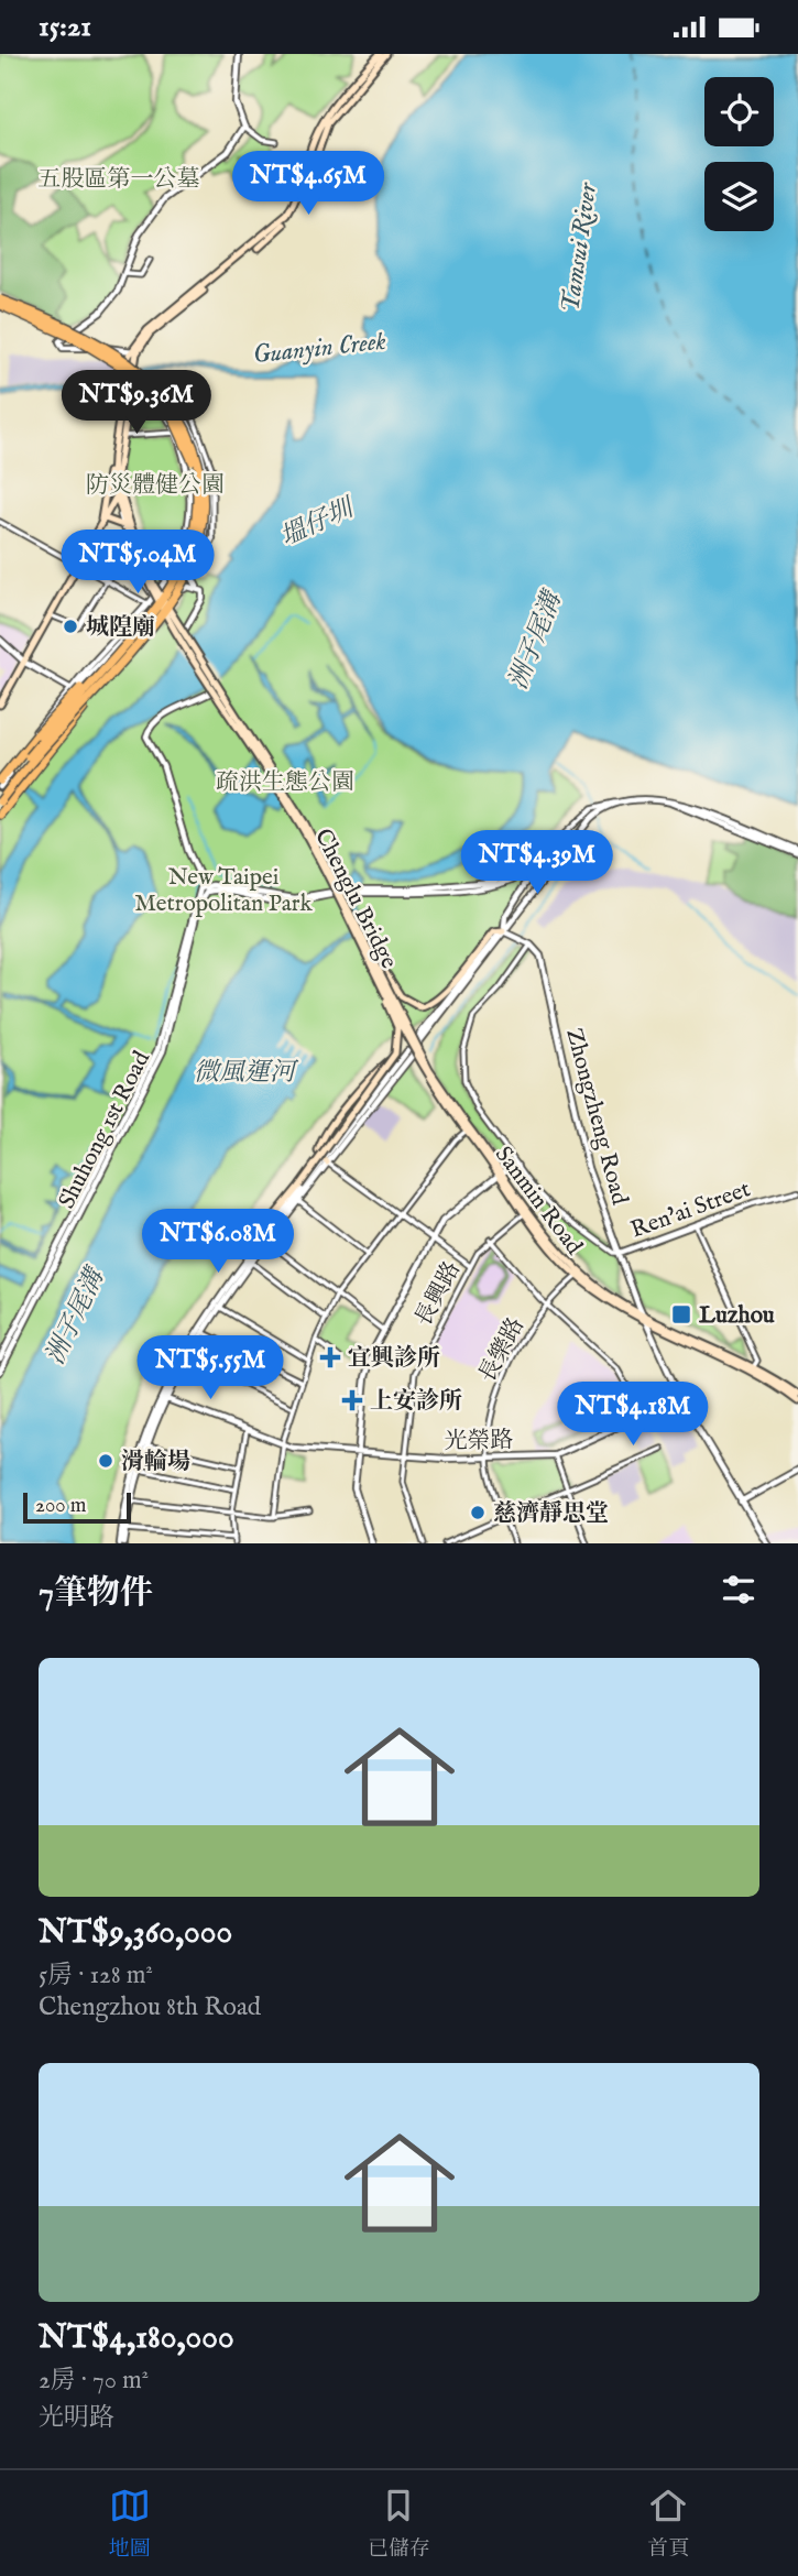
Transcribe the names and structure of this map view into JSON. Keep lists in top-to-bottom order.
{
  "streets": {
    "main road": ["Chenglu Bridge", "Sanmin Road"],
    "street": [
      "Zhongzheng Road",
      "Shuhong 1st Road",
      "Ren'ai Street",
      "長興路",
      "長樂路",
      "光榮路"
    ]
  },
  "crossings": [
    ["Chenglu Bridge", "Sanmin Road"],
    ["Zhongzheng Road", "Sanmin Road"],
    ["Zhongzheng Road", "Ren'ai Street"],
    ["Zhongzheng Road", "光榮路"],
    ["Sanmin Road", "長興路"],
    ["Sanmin Road", "長樂路"],
    ["長興路", "光榮路"],
    ["長樂路", "光榮路"]
  ],
  "water": [
    "Tamsui River",
    "Guanyin Creek",
    "塭仔圳",
    "洲子尾溝",
    "微風運河"
  ],
  "parks": [
    "五股區第一公墓",
    "防災體健公園",
    "疏洪生態公園",
    "New Taipei Metropolitan Park"
  ],
  "places": {
    "other": ["城隍廟", "滑輪場", "慈濟靜思堂"],
    "transit": ["Luzhou"],
    "health": ["宜興診所", "上安診所"]
  },
  "scale_bar": "200 m",
  "page": {
    "status": "15:21",
    "price": [
      "NT$4.65M",
      "NT$9.36M",
      "NT$5.04M",
      "NT$4.39M",
      "NT$6.08M",
      "NT$5.55M",
      "NT$4.18M"
    ],
    "scale": "200 m",
    "heading": "7筆物件",
    "list": [
      {
        "name": "NT$9,360,000",
        "note": "5房 · 128 m² · Chengzhou 8th Road"
      },
      {
        "name": "NT$4,180,000",
        "note": "2房 · 70 m² · 光明路"
      }
    ],
    "tabs": ["地圖", "已儲存", "首頁"]
  }
}
